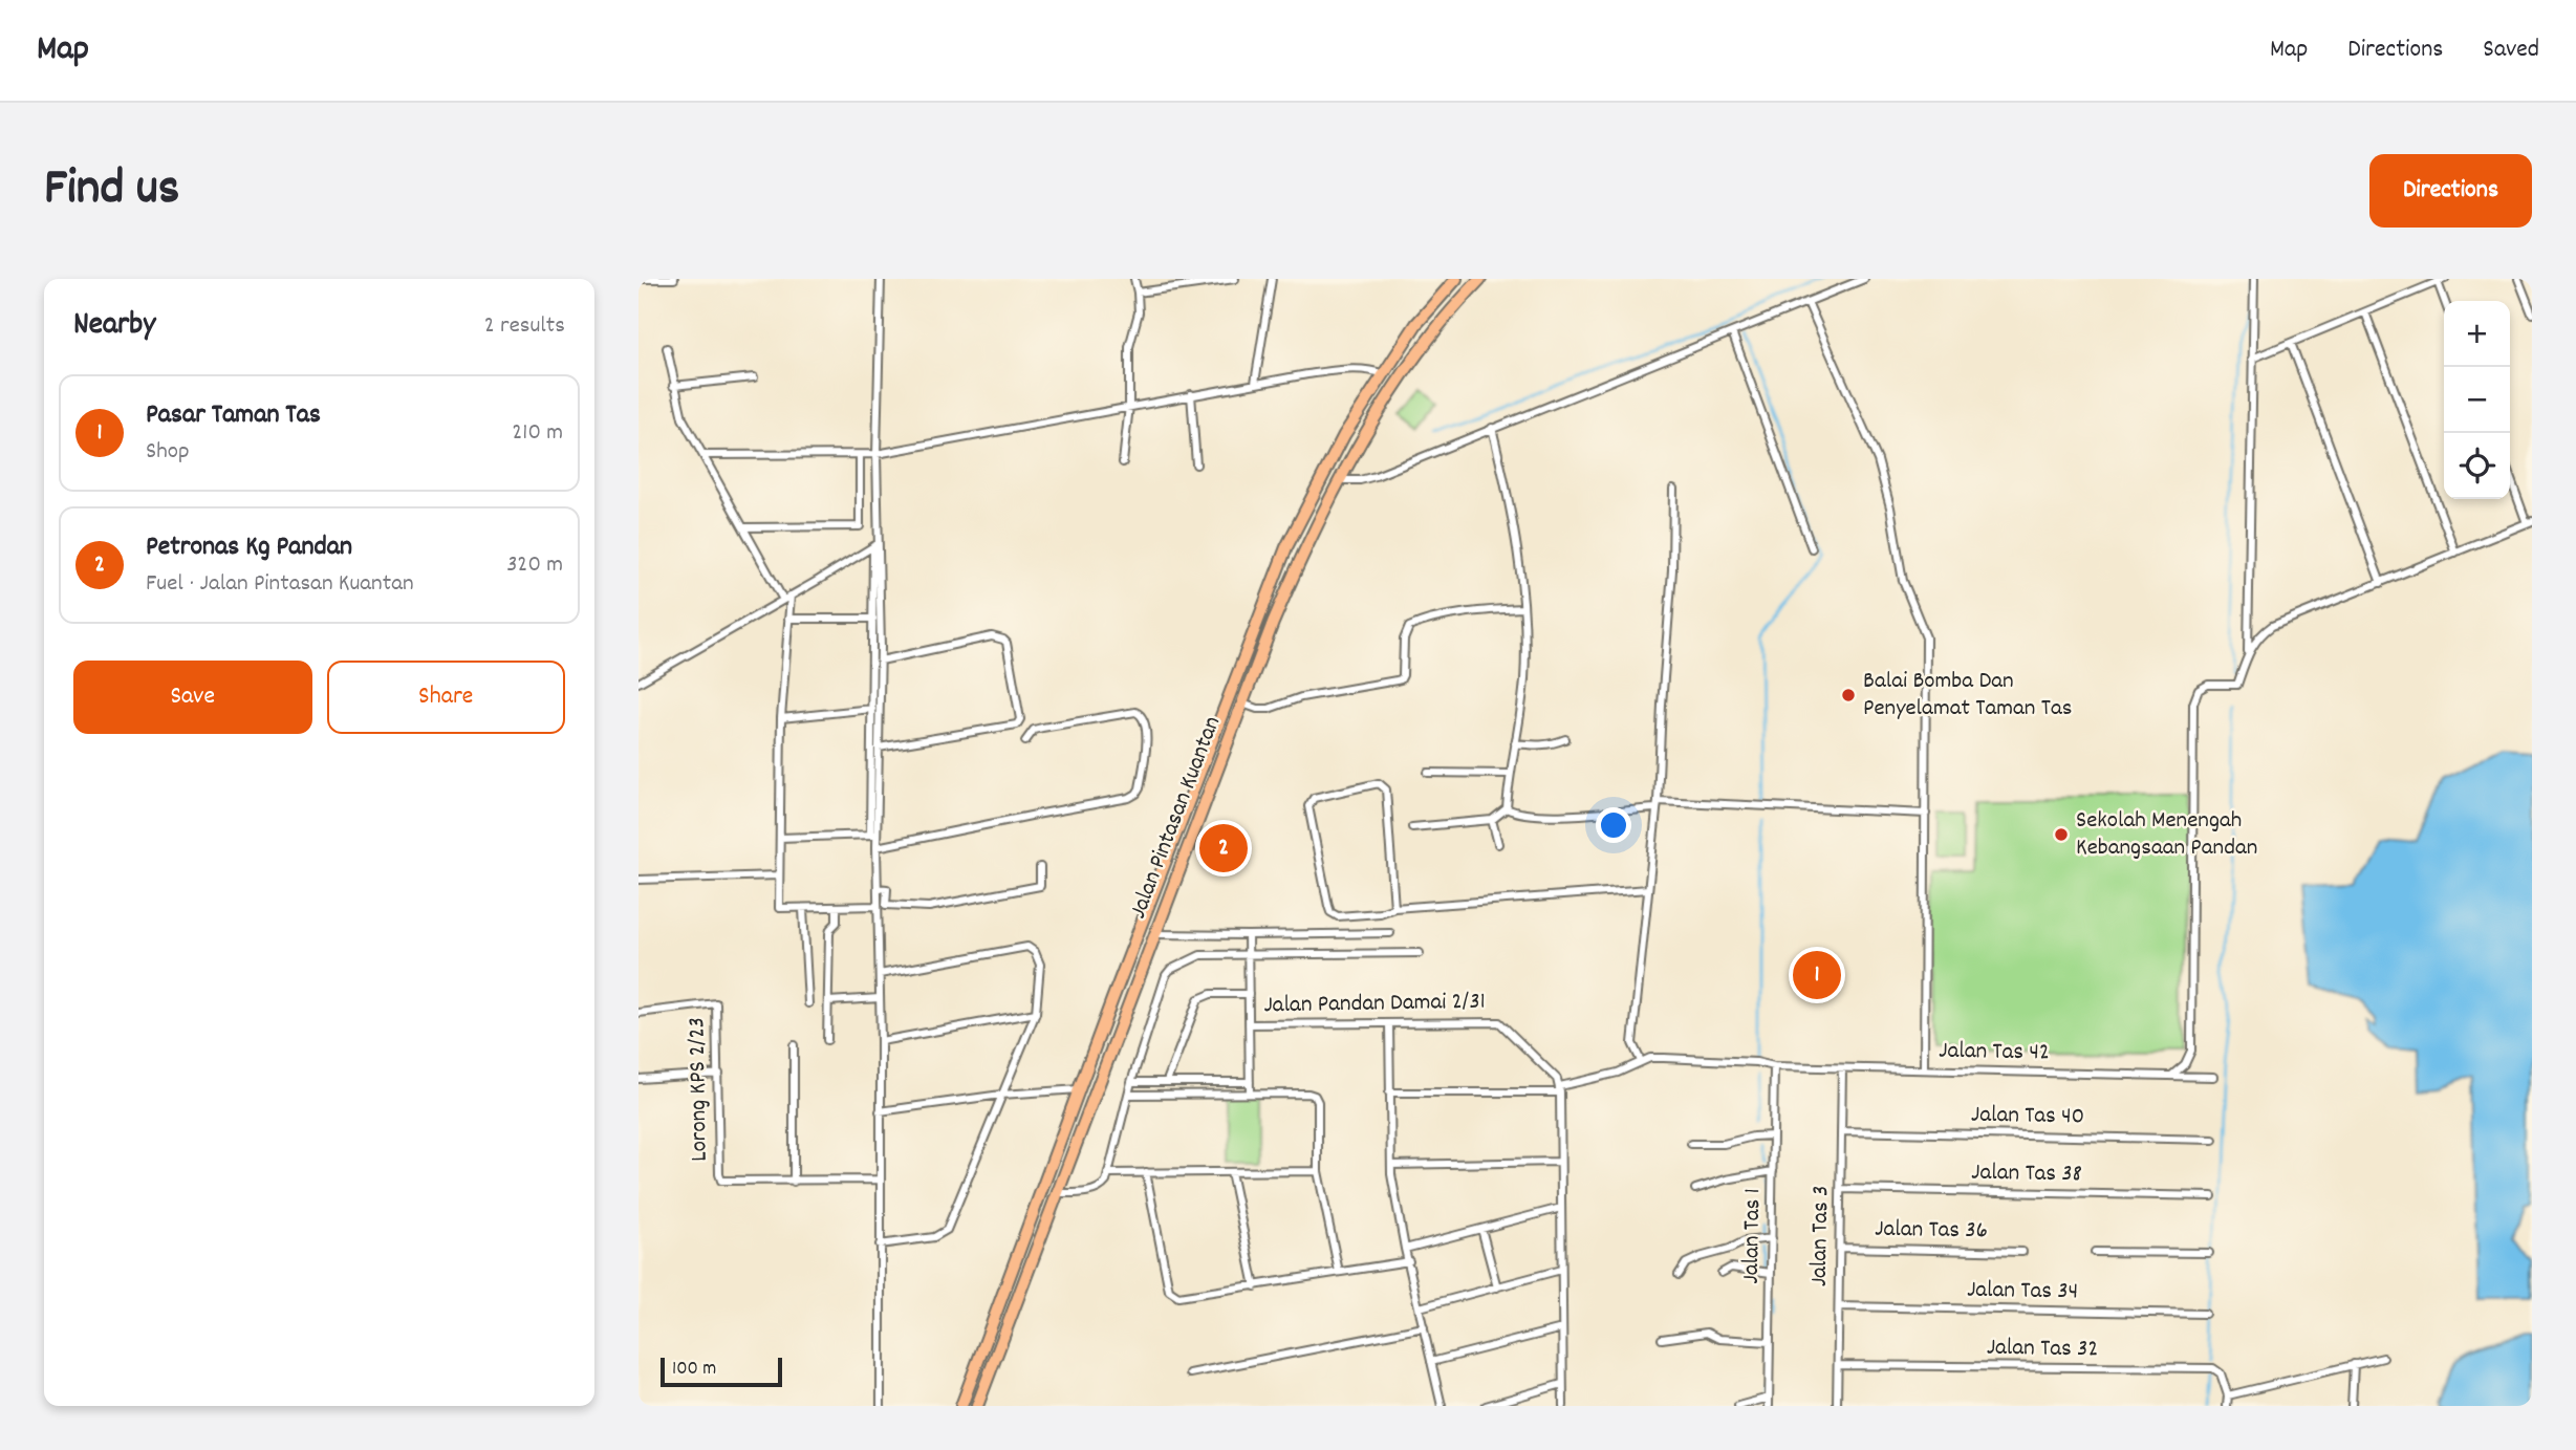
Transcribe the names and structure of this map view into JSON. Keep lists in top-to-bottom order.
{
  "streets": {
    "highway": ["Jalan Pintasan Kuantan"],
    "street": [
      "Jalan Pandan Damai 2/31",
      "Jalan Tas 42",
      "Lorong KPS 2/23",
      "Jalan Tas 40",
      "Jalan Tas 38",
      "Jalan Tas 36",
      "Jalan Tas 1",
      "Jalan Tas 3",
      "Jalan Tas 34",
      "Jalan Tas 32"
    ]
  },
  "crossings": [
    ["Jalan Pandan Damai 2/31", "Jalan Tas 42"],
    ["Jalan Tas 42", "Jalan Tas 1"],
    ["Jalan Tas 42", "Jalan Tas 3"],
    ["Jalan Tas 40", "Jalan Tas 3"],
    ["Jalan Tas 38", "Jalan Tas 3"],
    ["Jalan Tas 36", "Jalan Tas 3"],
    ["Jalan Tas 3", "Jalan Tas 34"],
    ["Jalan Tas 3", "Jalan Tas 32"]
  ],
  "places": ["Balai Bomba Dan Penyelamat Taman Tas", "Sekolah Menengah Kebangsaan Pandan"],
  "scale_bar": "100 m",
  "page": {
    "header": "Map",
    "nav": ["Map", "Directions", "Saved"],
    "title": "Find us",
    "buttons": [
      "Directions",
      ["Save", "Share"]
    ],
    "heading": ["Nearby", "2 results"],
    "map_buttons": ["+", "−"],
    "list": [
      {
        "mark": "1",
        "name": "Pasar Taman Tas",
        "note": "Shop",
        "value": "210 m"
      },
      {
        "mark": "2",
        "name": "Petronas Kg Pandan",
        "note": "Fuel · Jalan Pintasan Kuantan",
        "value": "320 m"
      }
    ],
    "pins": ["2", "1"],
    "scale": "100 m"
  }
}
